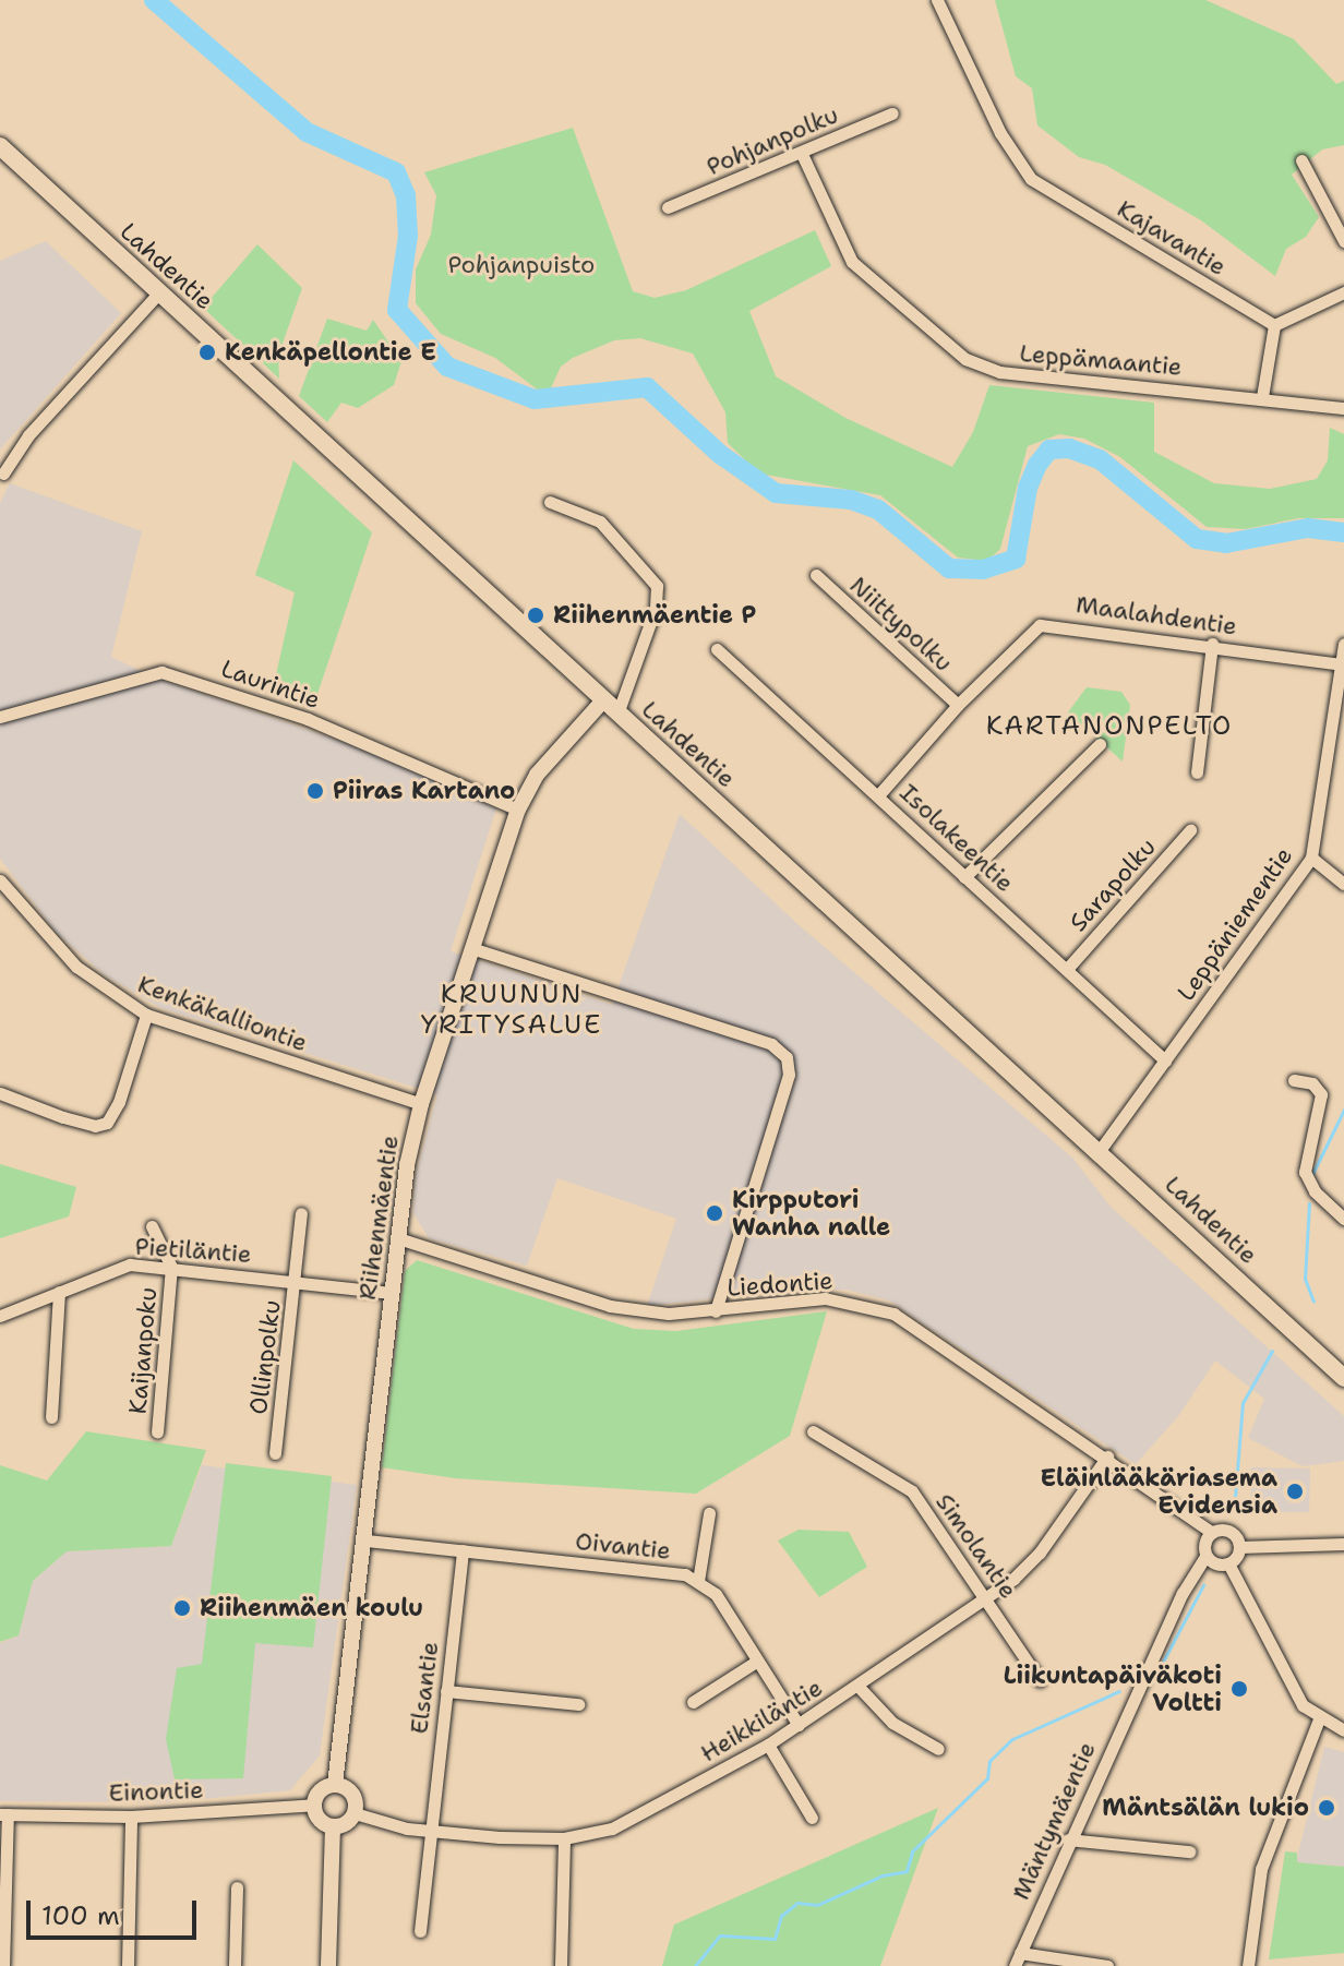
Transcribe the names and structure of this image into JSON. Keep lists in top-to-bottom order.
{
  "streets": {
    "main road": ["Lahdentie"],
    "street": [
      "Pohjanpolku",
      "Kajavantie",
      "Leppämaantie",
      "Maalahdentie",
      "Niittypolku",
      "Laurintie",
      "Isolakeentie",
      "Sarapolku",
      "Leppäniementie",
      "Kenkäkalliontie",
      "Riihenmäentie",
      "Pietiläntie",
      "Liedontie",
      "Kaijanpoku",
      "Ollinpolku",
      "Oivantie",
      "Simolantie",
      "Elsantie",
      "Heikkiläntie",
      "Einontie",
      "Mäntymäentie"
    ]
  },
  "crossings": [
    ["Pohjanpolku", "Leppämaantie"],
    ["Lahdentie", "Leppäniementie"],
    ["Lahdentie", "Riihenmäentie"],
    ["Maalahdentie", "Niittypolku"],
    ["Maalahdentie", "Isolakeentie"],
    ["Maalahdentie", "Leppäniementie"],
    ["Laurintie", "Riihenmäentie"],
    ["Isolakeentie", "Sarapolku"],
    ["Isolakeentie", "Leppäniementie"],
    ["Kenkäkalliontie", "Riihenmäentie"],
    ["Riihenmäentie", "Pietiläntie"],
    ["Riihenmäentie", "Liedontie"],
    ["Riihenmäentie", "Oivantie"],
    ["Riihenmäentie", "Heikkiläntie"],
    ["Riihenmäentie", "Einontie"],
    ["Pietiläntie", "Kaijanpoku"],
    ["Pietiläntie", "Ollinpolku"],
    ["Liedontie", "Heikkiläntie"],
    ["Liedontie", "Mäntymäentie"],
    ["Oivantie", "Elsantie"],
    ["Oivantie", "Heikkiläntie"],
    ["Simolantie", "Heikkiläntie"],
    ["Elsantie", "Heikkiläntie"],
    ["Heikkiläntie", "Einontie"]
  ],
  "districts": ["KARTANONPELTO", "KRUUNUN YRITYSALUE"],
  "parks": ["Pohjanpuisto"],
  "places": [
    "Kenkäpellontie E",
    "Riihenmäentie P",
    "Piiras Kartano",
    "Kirpputori Wanha nalle",
    "Eläinlääkäriasema Evidensia",
    "Riihenmäen koulu",
    "Liikuntapäiväkoti Voltti",
    "Mäntsälän lukio"
  ],
  "scale_bar": "100 m"
}
